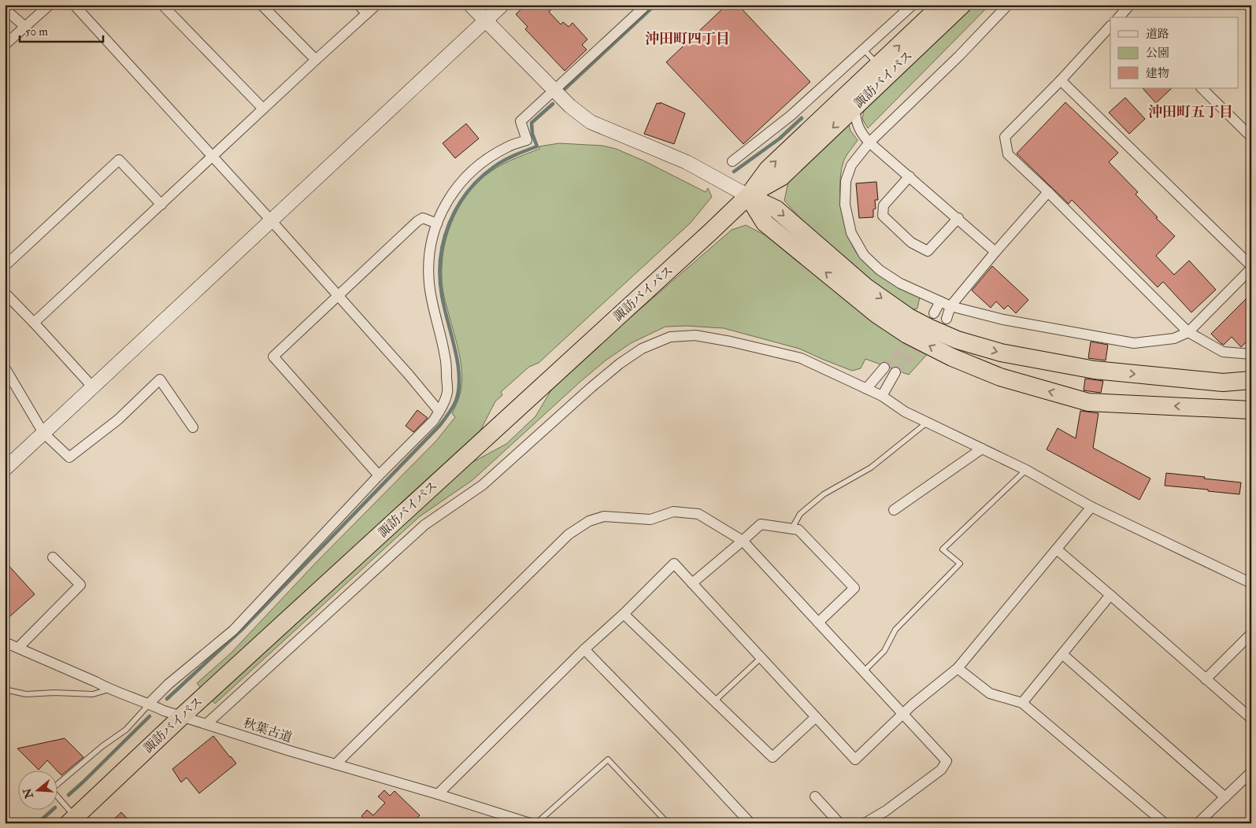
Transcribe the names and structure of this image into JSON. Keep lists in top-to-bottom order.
{
  "streets": {
    "highway": ["諏訪バイパス"],
    "street": ["秋葉古道"]
  },
  "crossings": [
    ["諏訪バイパス", "秋葉古道"]
  ],
  "districts": ["沖田町四丁目", "沖田町五丁目"],
  "legend": ["道路", "公園", "建物"],
  "scale_bar": "50 m",
  "north": "left"
}
